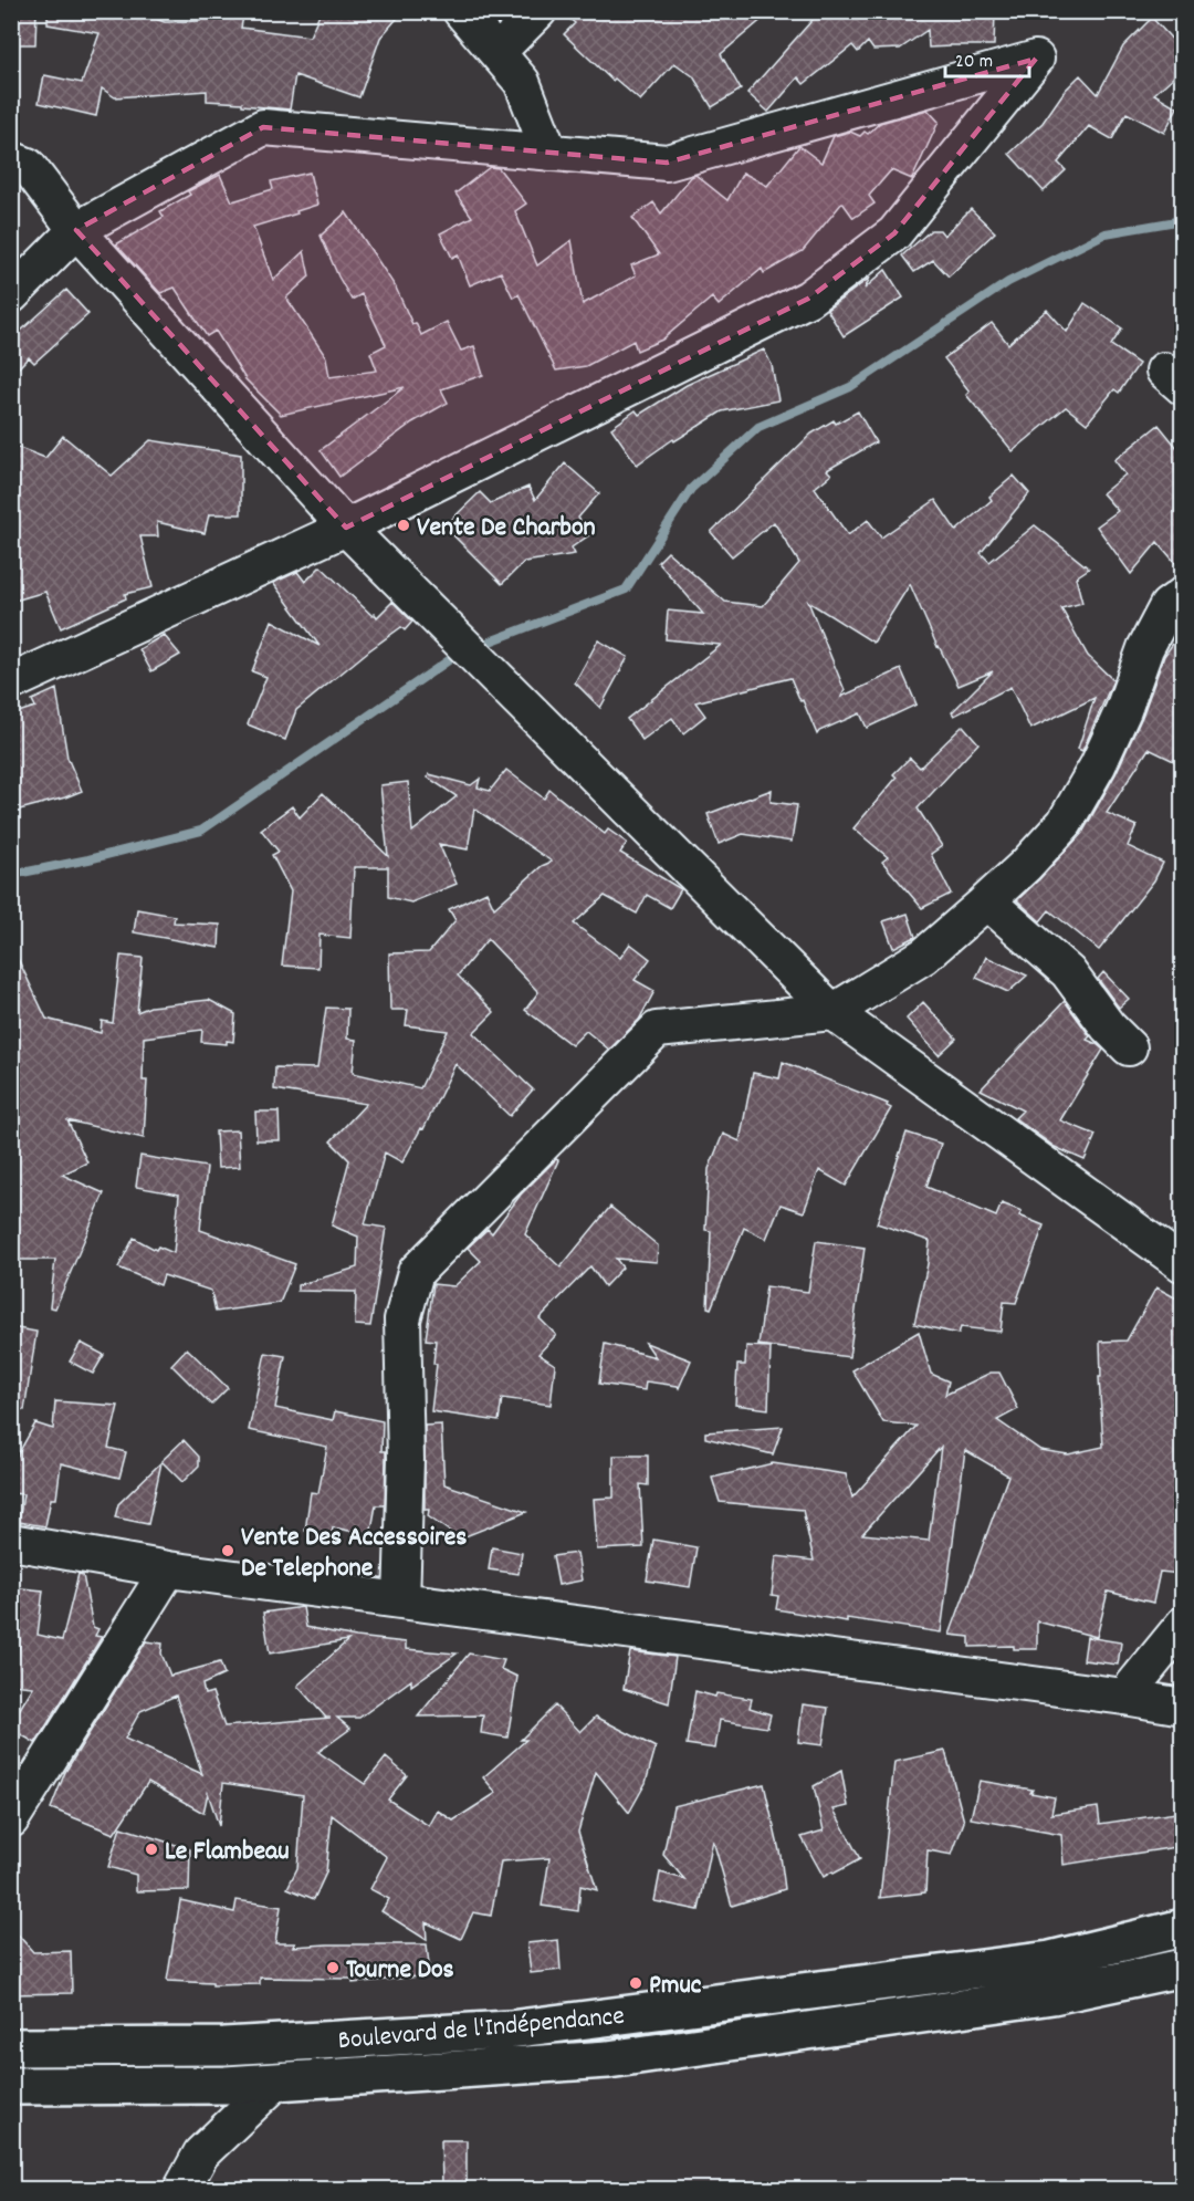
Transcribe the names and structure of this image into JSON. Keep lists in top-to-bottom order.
{
  "streets": {
    "main road": ["Boulevard de l'Indépendance"]
  },
  "places": [
    "Vente De Charbon",
    "Vente Des Accessoires De Telephone",
    "Le Flambeau",
    "Tourne Dos",
    "Pmuc"
  ],
  "scale_bar": "20 m"
}
